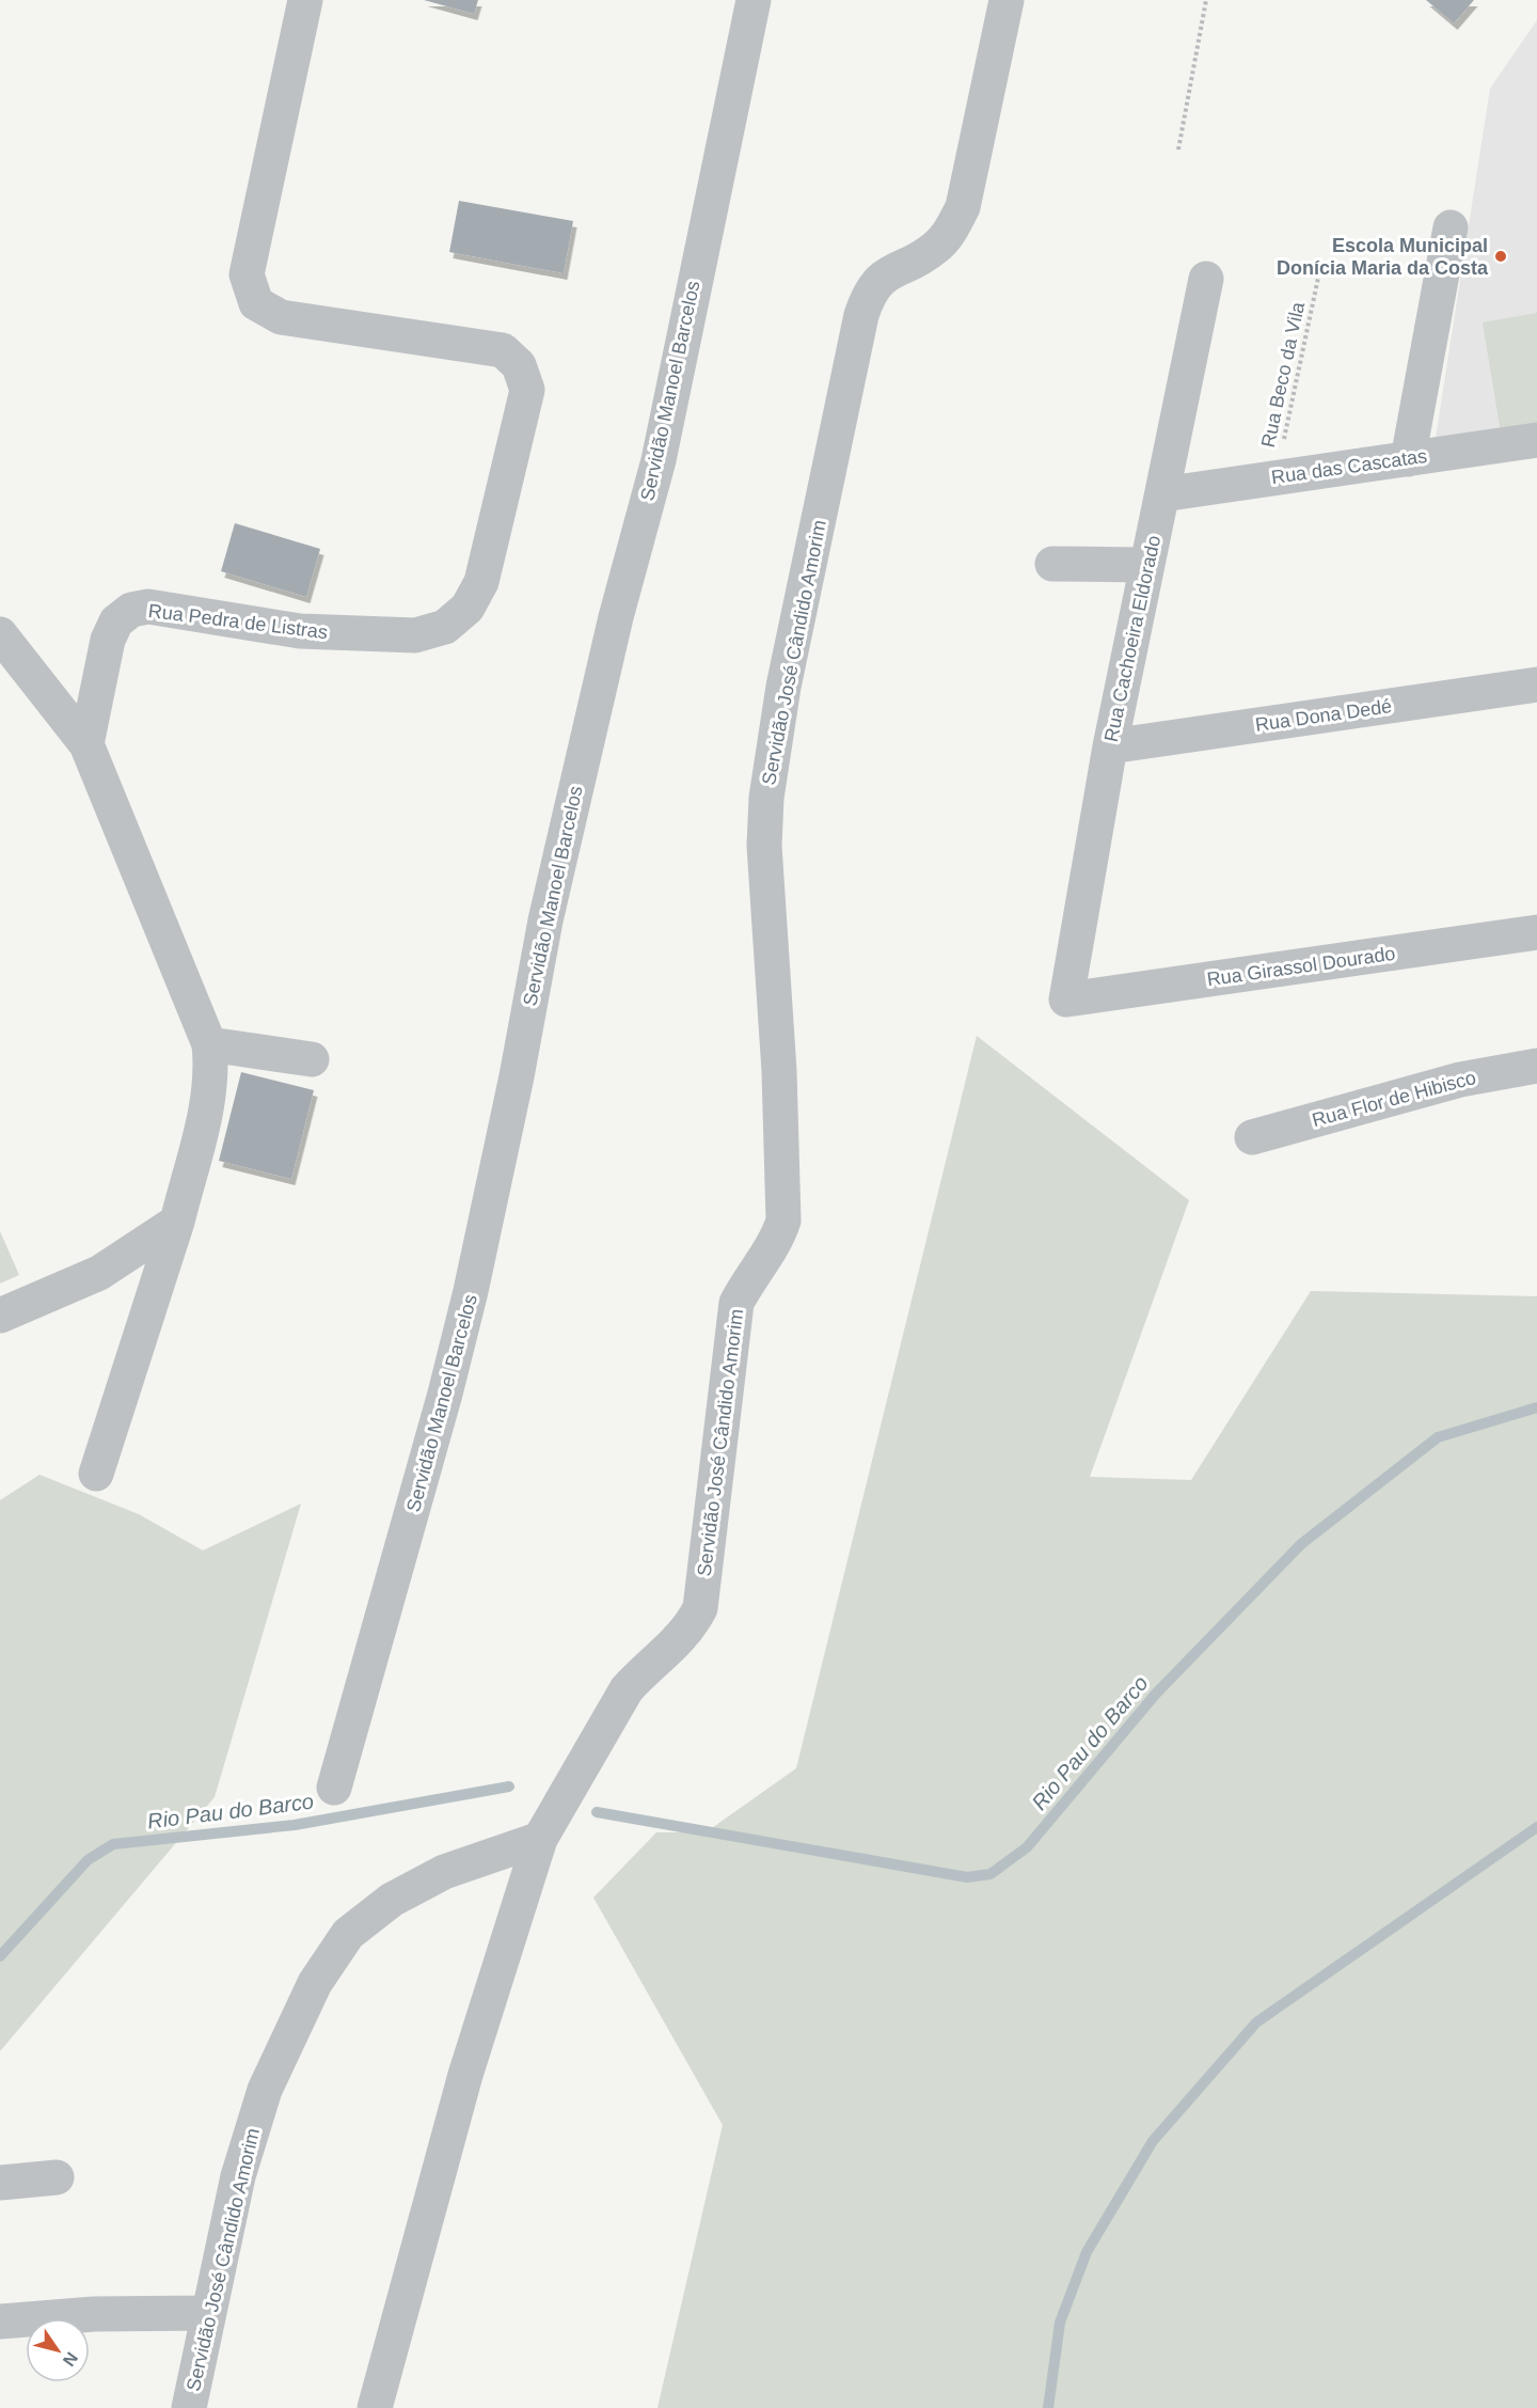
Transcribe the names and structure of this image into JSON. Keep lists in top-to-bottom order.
{
  "streets": {
    "street": [
      "Servidão Manoel Barcelos",
      "Rua das Cascatas",
      "Rua Pedra de Listras",
      "Rua Cachoeira Eldorado",
      "Servidão José Cândido Amorim",
      "Rua Dona Dedé",
      "Rua Girassol Dourado",
      "Rua Flor de Hibisco"
    ],
    "path": ["Rua Beco da Vila"]
  },
  "crossings": [
    ["Rua Beco da Vila", "Rua das Cascatas"],
    ["Rua das Cascatas", "Rua Cachoeira Eldorado"],
    ["Rua Cachoeira Eldorado", "Rua Dona Dedé"],
    ["Rua Cachoeira Eldorado", "Rua Girassol Dourado"]
  ],
  "water": ["Rio Pau do Barco"],
  "places": ["Escola Municipal Donícia Maria da Costa"],
  "north": "bottom right"
}
